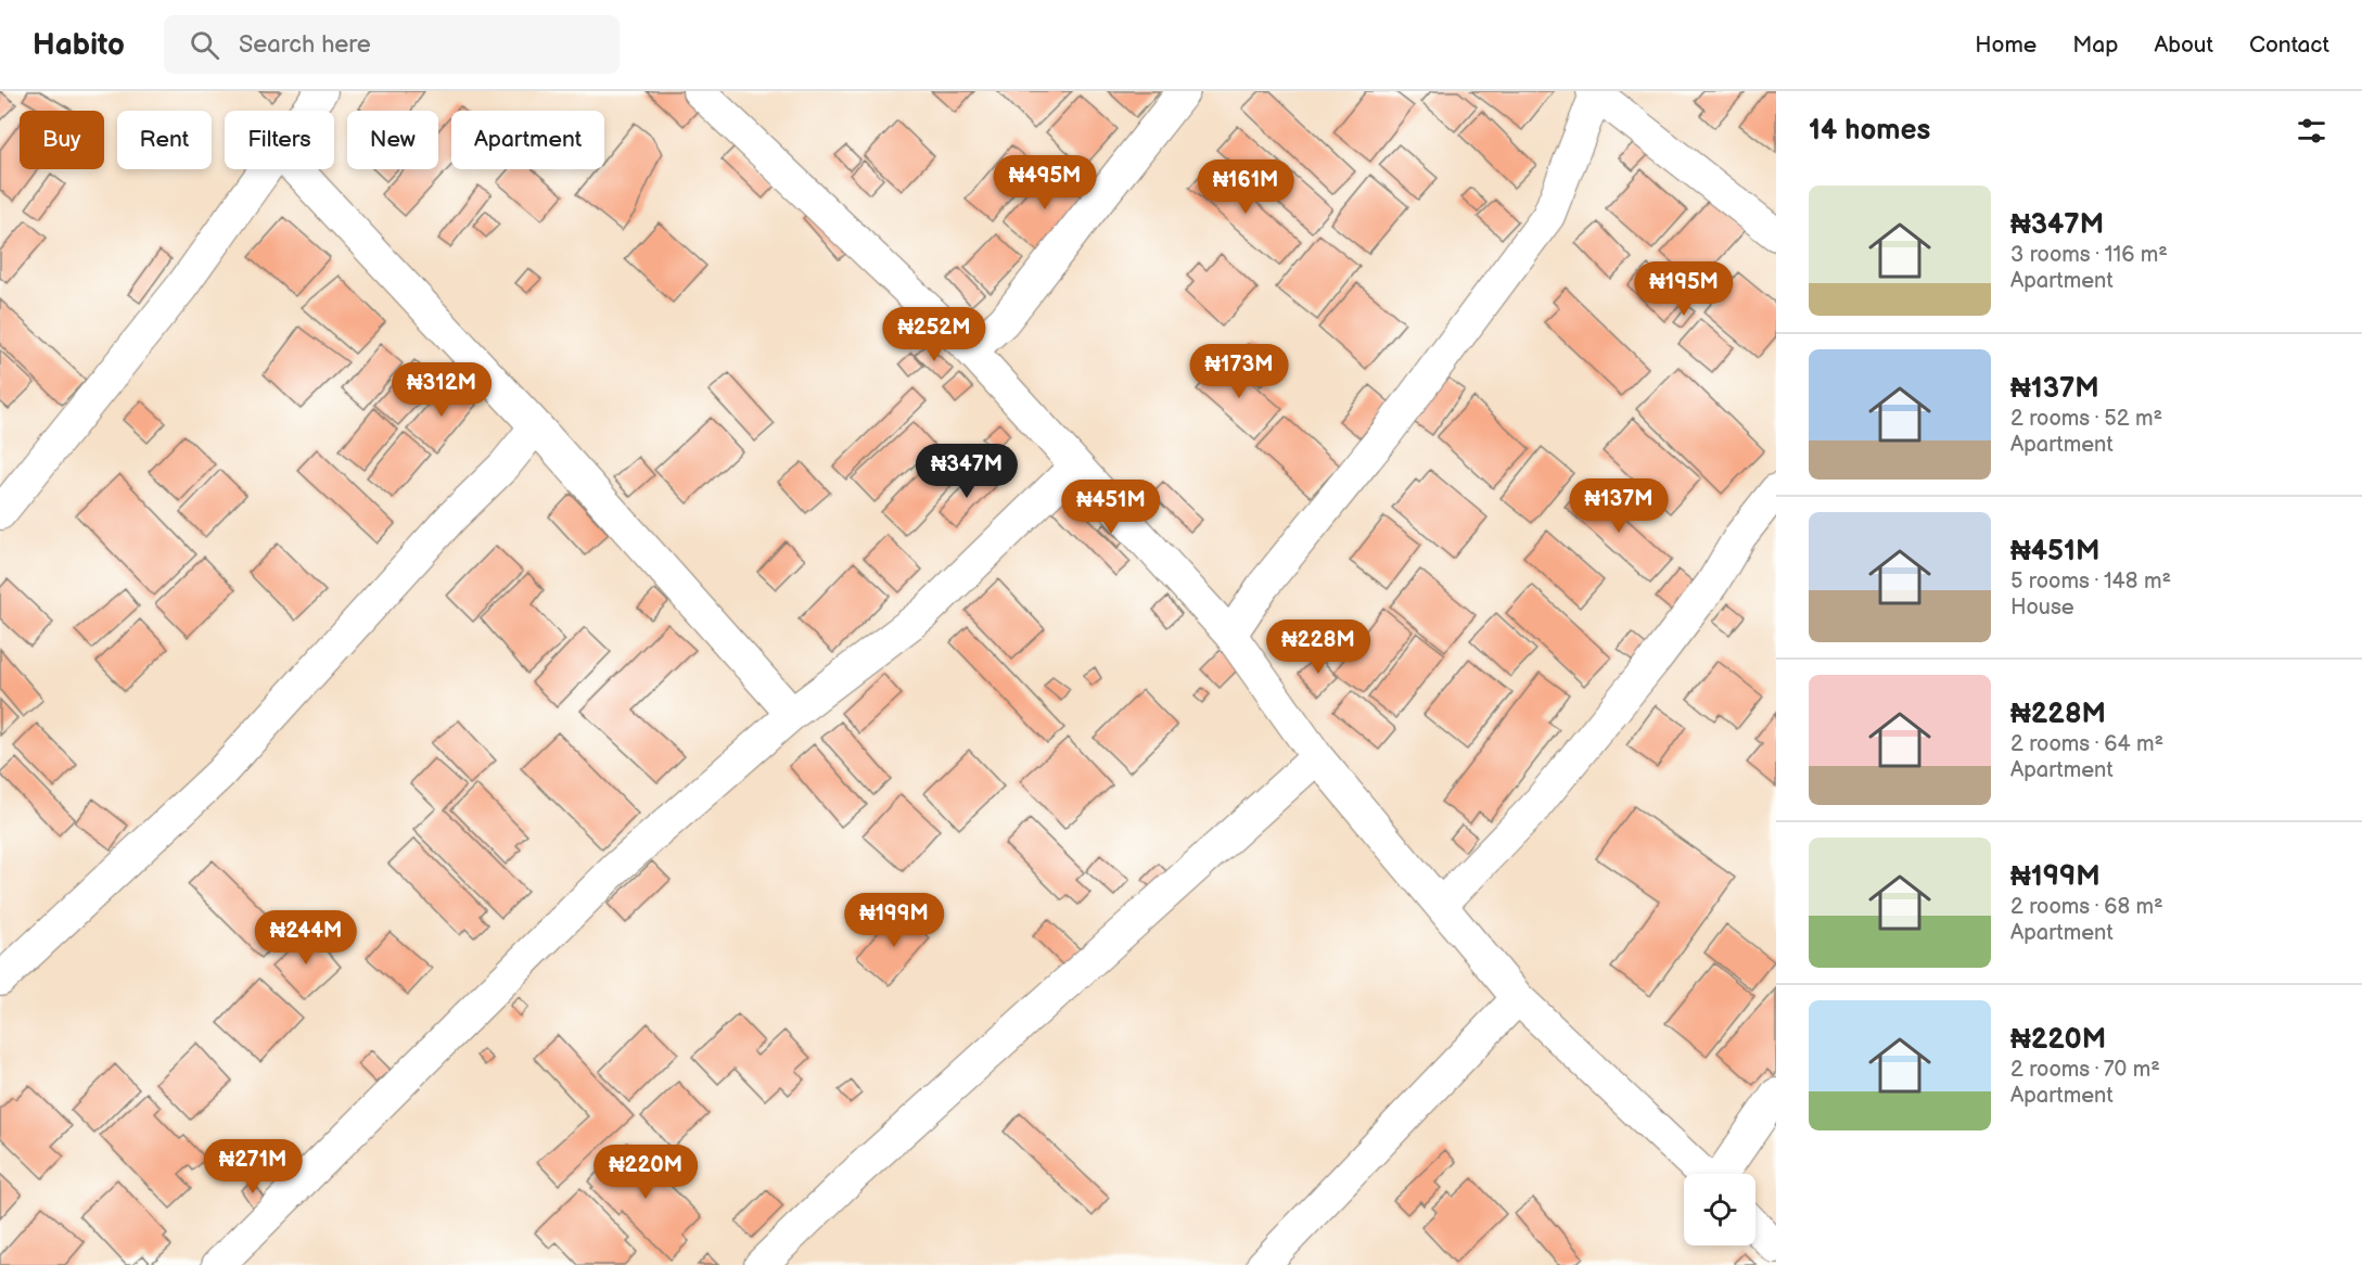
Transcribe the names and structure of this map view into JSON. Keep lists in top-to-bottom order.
{
  "page": {
    "header": "Habito",
    "search": "Search here",
    "nav": [
      "Home",
      "Map",
      "About",
      "Contact"
    ],
    "heading": "14 homes",
    "chip": [
      "Buy",
      "Rent",
      "Filters",
      "New",
      "Apartment"
    ],
    "price": [
      "₦495M",
      "₦161M",
      "₦195M",
      "₦252M",
      "₦173M",
      "₦312M",
      "₦347M",
      "₦137M",
      "₦451M",
      "₦228M",
      "₦199M",
      "₦244M",
      "₦271M",
      "₦220M"
    ],
    "list": [
      {
        "name": "₦347M",
        "note": "3 rooms · 116 m² · Apartment"
      },
      {
        "name": "₦137M",
        "note": "2 rooms · 52 m² · Apartment"
      },
      {
        "name": "₦451M",
        "note": "5 rooms · 148 m² · House"
      },
      {
        "name": "₦228M",
        "note": "2 rooms · 64 m² · Apartment"
      },
      {
        "name": "₦199M",
        "note": "2 rooms · 68 m² · Apartment"
      },
      {
        "name": "₦220M",
        "note": "2 rooms · 70 m² · Apartment"
      }
    ]
  }
}
